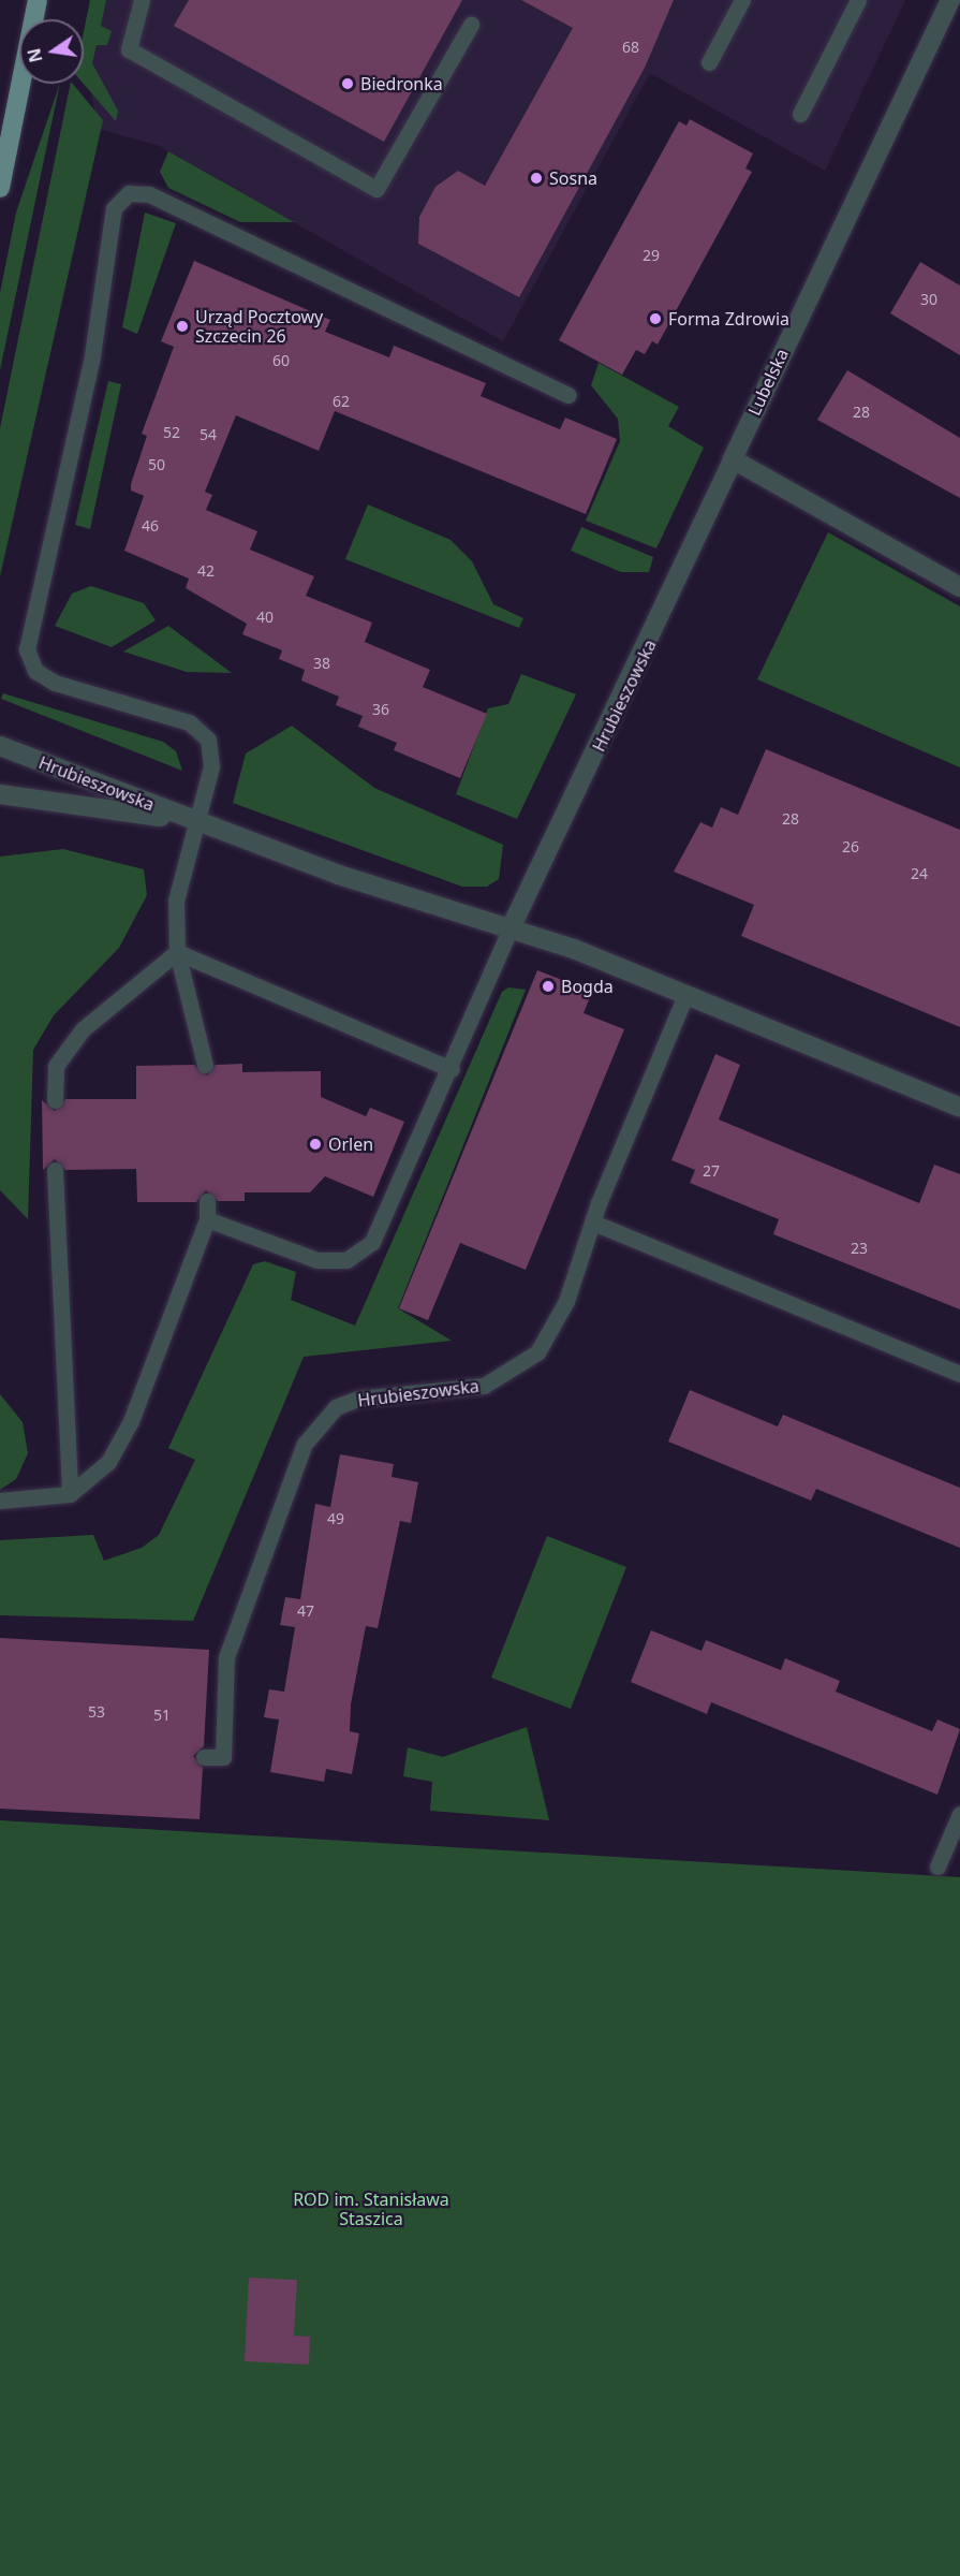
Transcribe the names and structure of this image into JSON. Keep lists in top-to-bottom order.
{
  "streets": {
    "street": ["Lubelska", "Hrubieszowska"]
  },
  "crossings": [
    ["Lubelska", "Hrubieszowska"]
  ],
  "parks": ["ROD im. Stanisława Staszica"],
  "places": [
    "Biedronka",
    "Sosna",
    "Forma Zdrowia",
    "Urząd Pocztowy Szczecin 26",
    "Bogda",
    "Orlen"
  ],
  "house_numbers": [
    "68",
    "29",
    "30",
    "60",
    "62",
    "28",
    "52",
    "54",
    "50",
    "46",
    "42",
    "40",
    "38",
    "36",
    "28",
    "26",
    "24",
    "27",
    "23",
    "49",
    "47",
    "53",
    "51"
  ],
  "north": "left"
}
